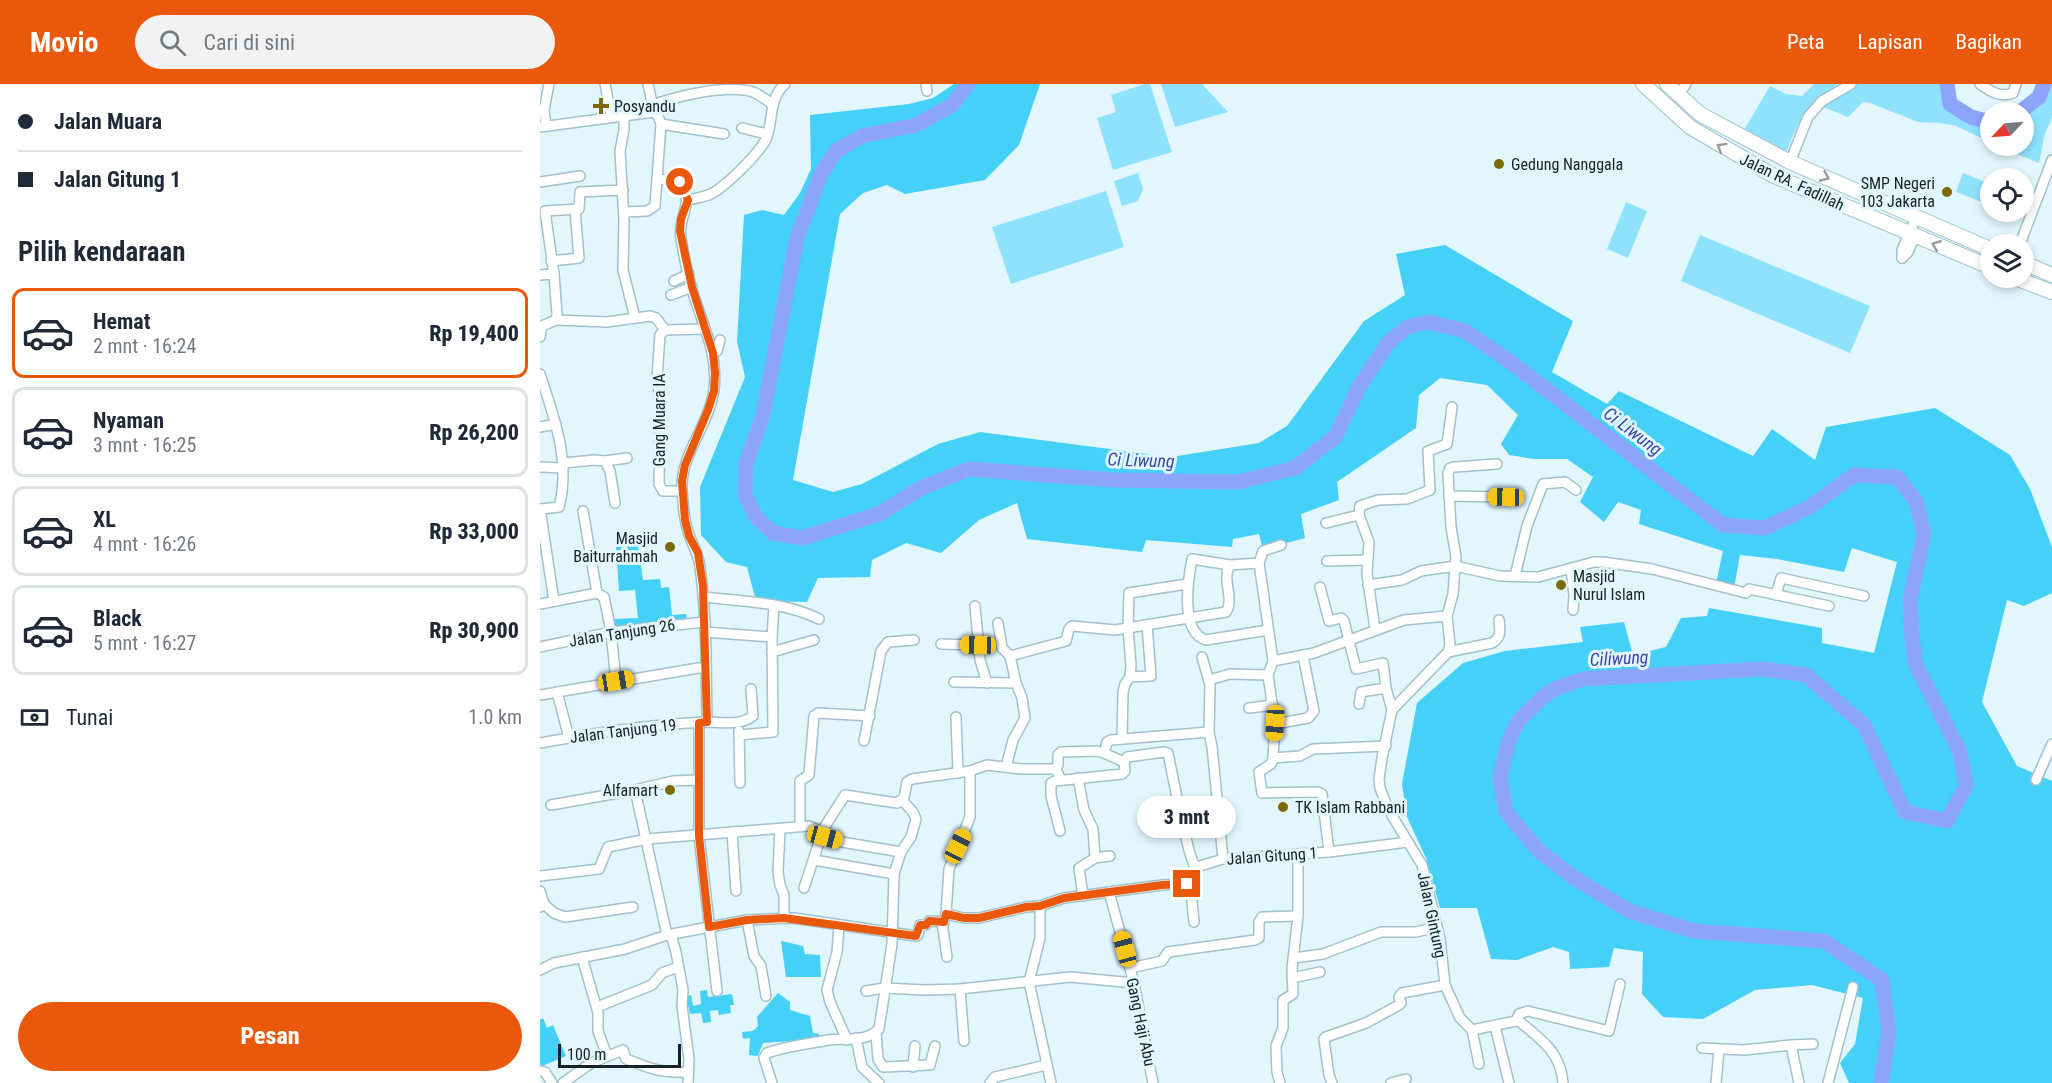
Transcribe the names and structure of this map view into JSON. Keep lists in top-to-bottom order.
{
  "streets": {
    "main road": ["Jalan RA. Fadillah"],
    "street": [
      "Gang Muara IA",
      "Jalan Tanjung 26",
      "Jalan Tanjung 19",
      "Jalan Gitung 1",
      "Jalan Gintung",
      "Gang Haji Abu"
    ]
  },
  "crossings": [
    ["Jalan Gitung 1", "Jalan Gintung"]
  ],
  "water": ["Ci Liwung", "Ciliwung"],
  "places": {
    "health": ["Posyandu"],
    "other": [
      "Gedung Nanggala",
      "SMP Negeri 103 Jakarta",
      "Masjid Baiturrahmah",
      "Masjid Nurul Islam",
      "Alfamart",
      "TK Islam Rabbani"
    ]
  },
  "scale_bar": "100 m",
  "north": "bottom left",
  "page": {
    "header": "Movio",
    "search": "Cari di sini",
    "nav": ["Peta", "Lapisan", "Bagikan"],
    "banner": ["Jalan Muara", "Jalan Gitung 1"],
    "heading": "Pilih kendaraan",
    "list": [
      {
        "name": "Hemat",
        "note": "2 mnt · 16:24",
        "value": "Rp 19,400"
      },
      {
        "name": "Nyaman",
        "note": "3 mnt · 16:25",
        "value": "Rp 26,200"
      },
      {
        "name": "XL",
        "note": "4 mnt · 16:26",
        "value": "Rp 33,000"
      },
      {
        "name": "Black",
        "note": "5 mnt · 16:27",
        "value": "Rp 30,900"
      }
    ],
    "pay": ["Tunai", "1.0 km"],
    "bubble": "3 mnt",
    "buttons": "Pesan",
    "scale": "100 m"
  }
}
